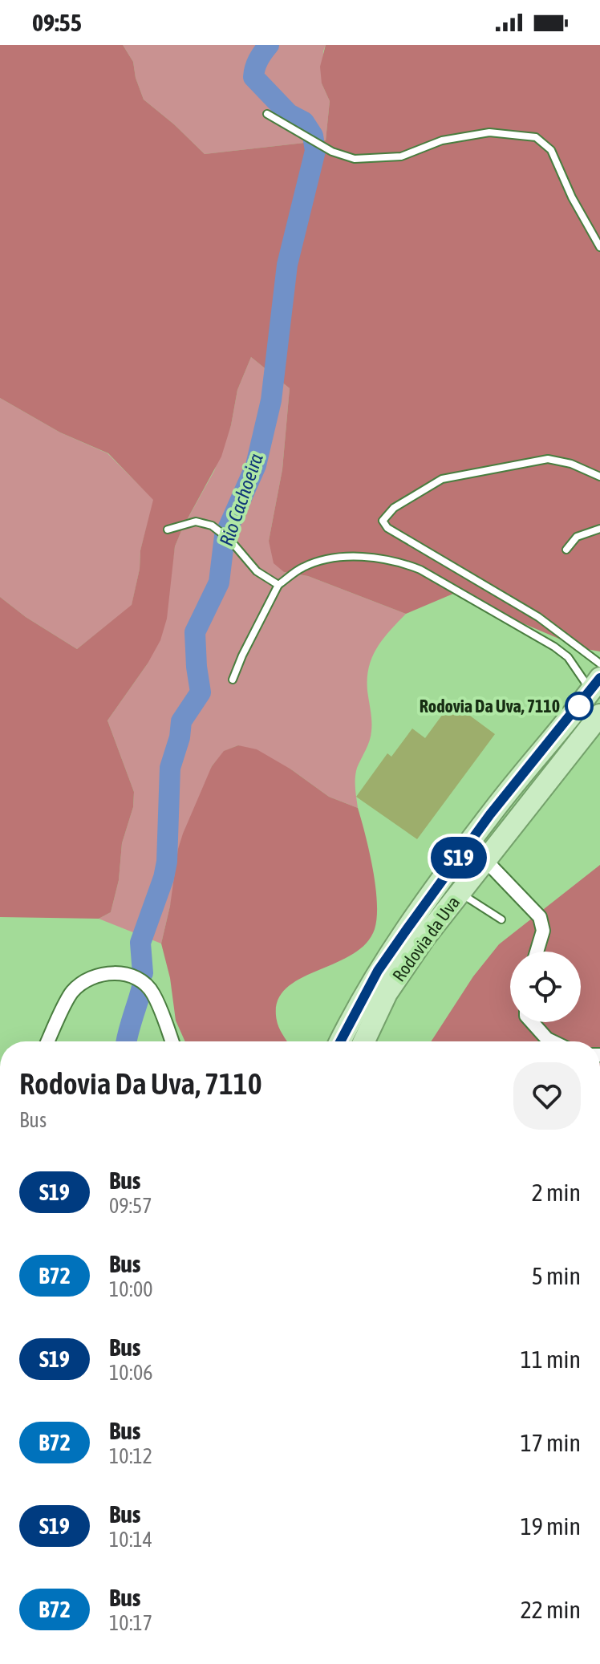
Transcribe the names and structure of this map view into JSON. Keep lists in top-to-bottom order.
{
  "streets": {
    "main road": ["Rodovia da Uva"]
  },
  "water": ["Rio Cachoeira"],
  "places": ["Rodovia Da Uva, 7110"],
  "lines": ["bus line S19"],
  "page": {
    "status": "09:55",
    "on_map": "S19",
    "heading": ["Rodovia Da Uva, 7110", "Bus"],
    "list": [
      {
        "mark": "S19",
        "name": "Bus",
        "note": "09:57",
        "value": "2 min"
      },
      {
        "mark": "B72",
        "name": "Bus",
        "note": "10:00",
        "value": "5 min"
      },
      {
        "mark": "S19",
        "name": "Bus",
        "note": "10:06",
        "value": "11 min"
      },
      {
        "mark": "B72",
        "name": "Bus",
        "note": "10:12",
        "value": "17 min"
      },
      {
        "mark": "S19",
        "name": "Bus",
        "note": "10:14",
        "value": "19 min"
      },
      {
        "mark": "B72",
        "name": "Bus",
        "note": "10:17",
        "value": "22 min"
      }
    ]
  }
}
